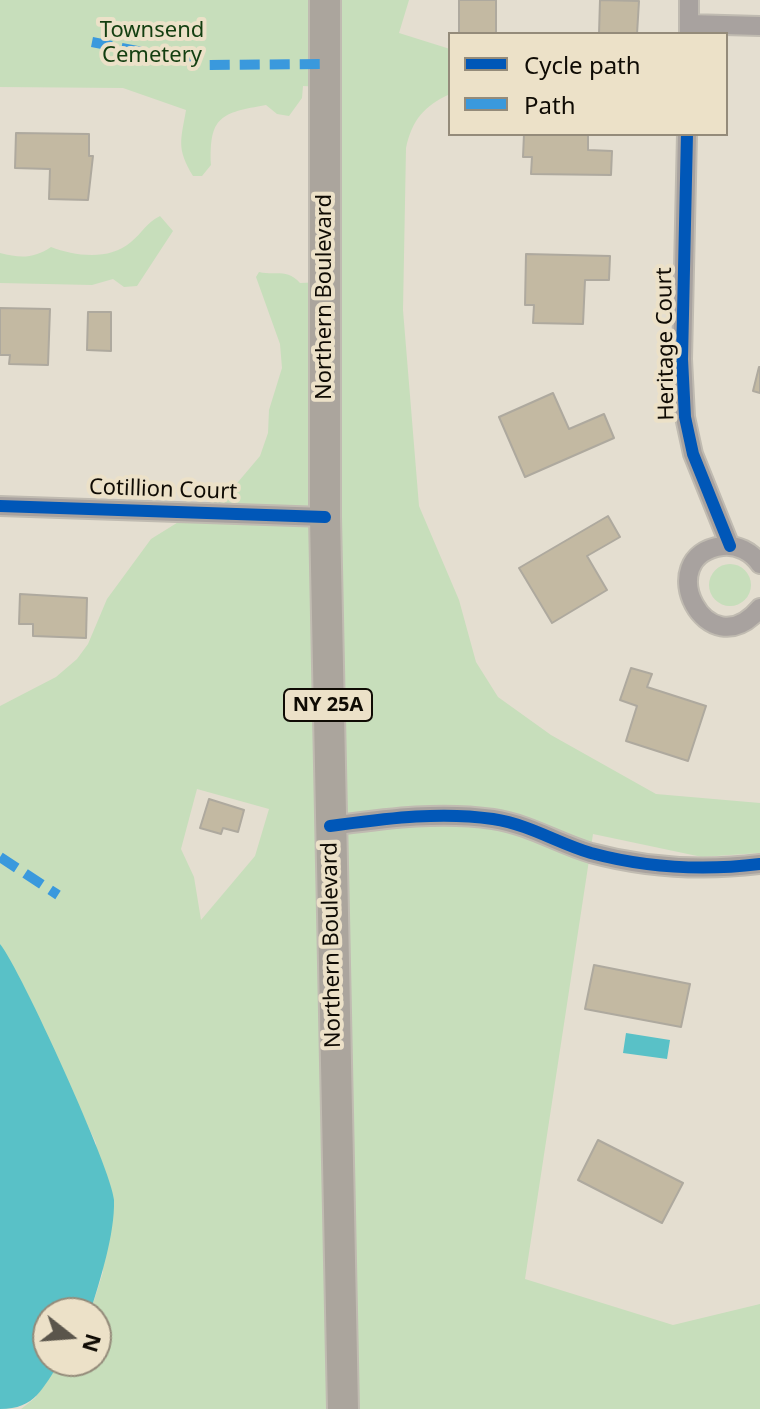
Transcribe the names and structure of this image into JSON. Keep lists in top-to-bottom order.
{
  "streets": {
    "main road": ["Northern Boulevard", "NY 25A"],
    "street": ["Heritage Court", "Cotillion Court"]
  },
  "crossings": [
    ["Northern Boulevard", "Cotillion Court"]
  ],
  "parks": ["Townsend Cemetery"],
  "legend": ["Cycle path", "Path"],
  "north": "right"
}
